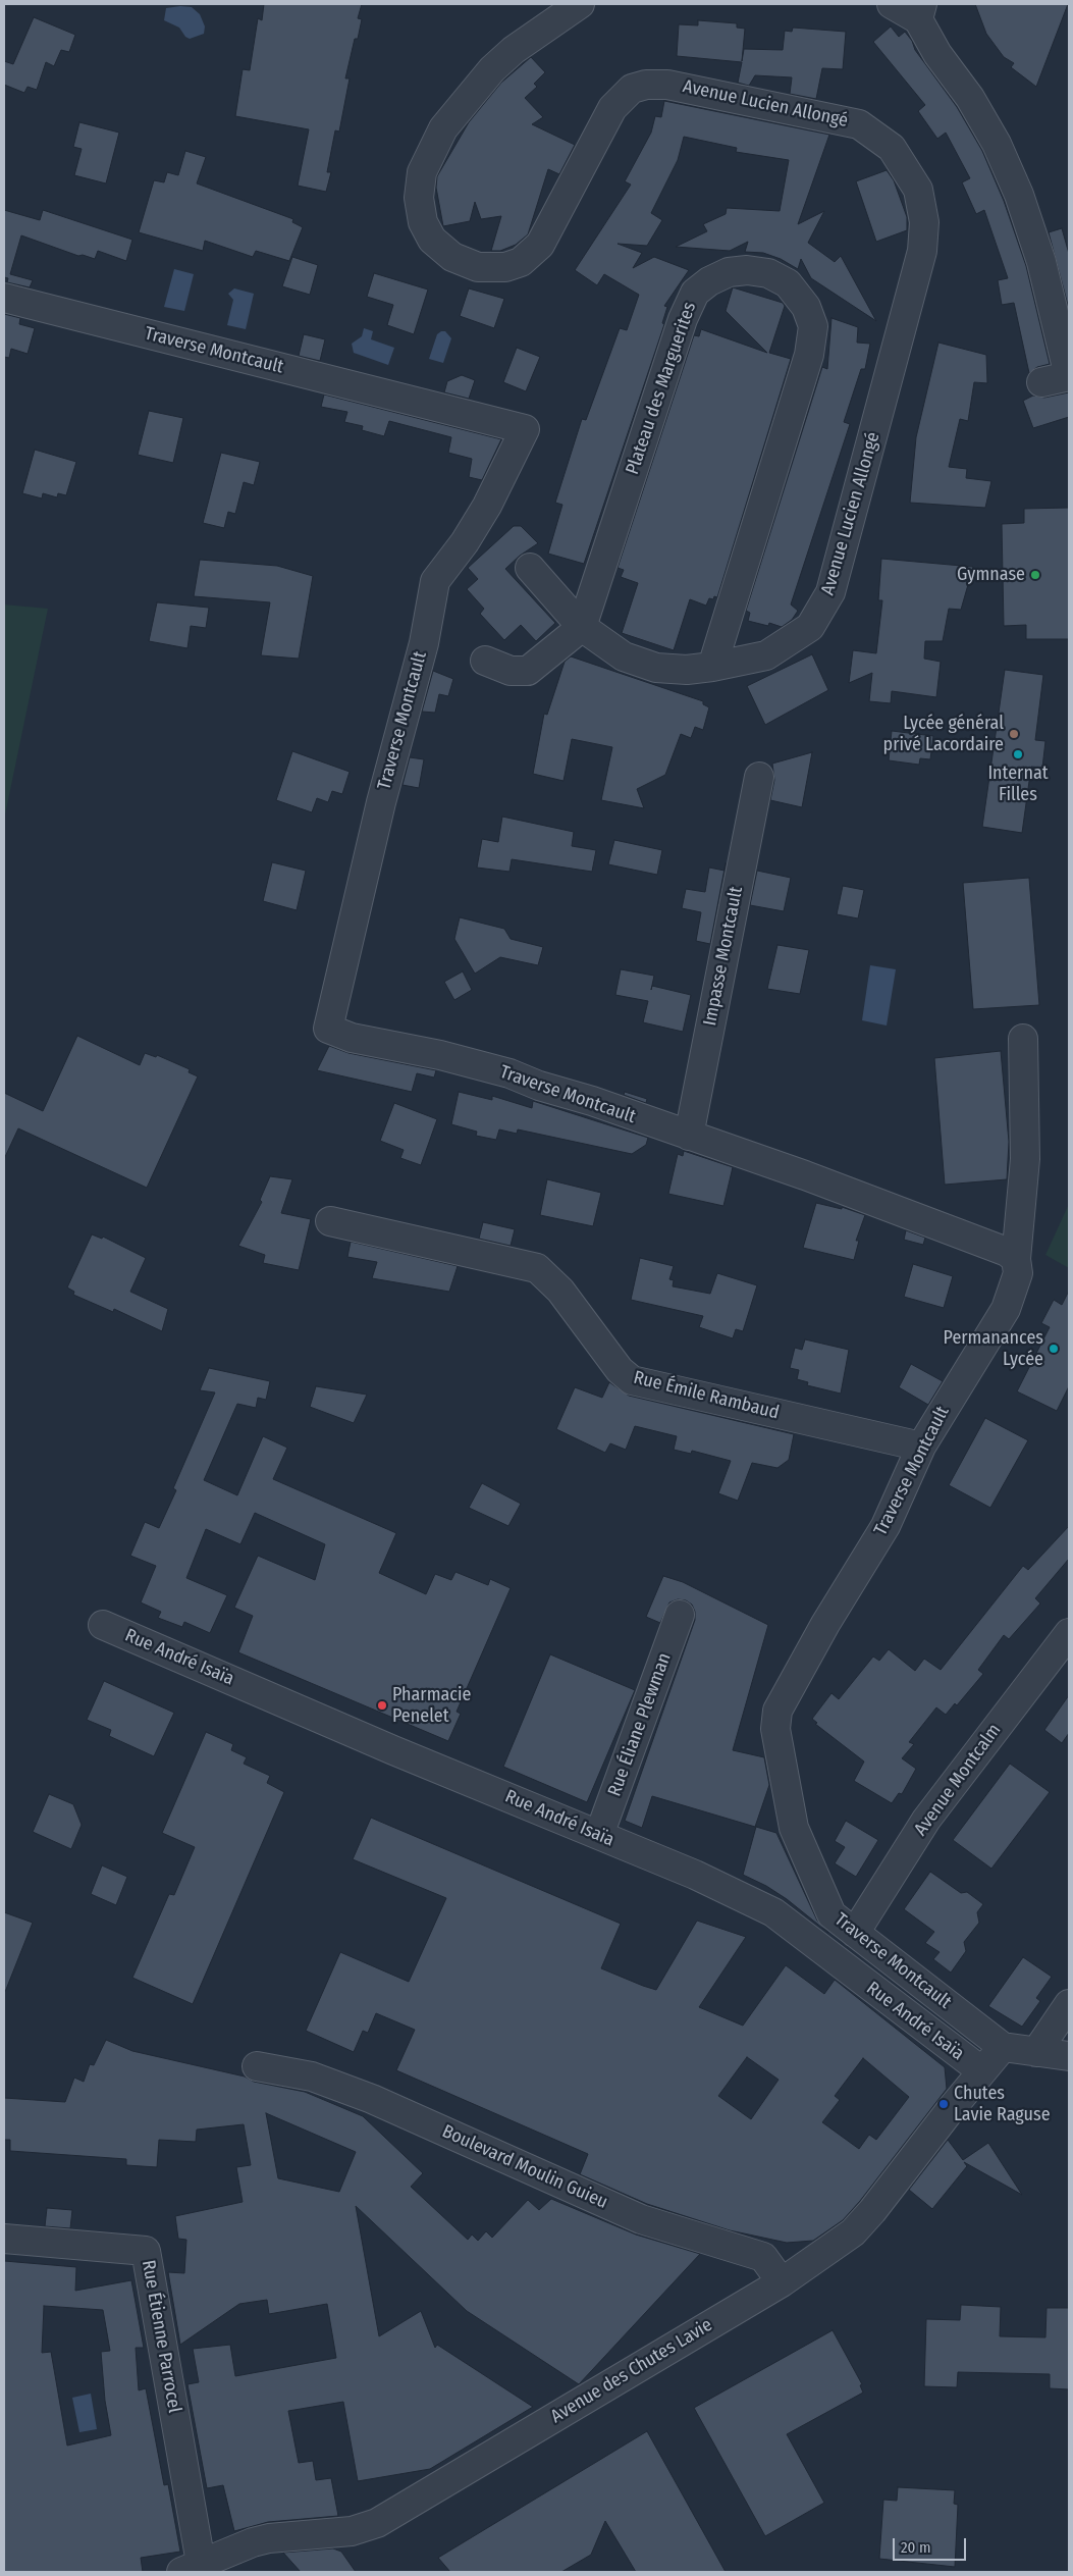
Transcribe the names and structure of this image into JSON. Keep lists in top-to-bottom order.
{
  "streets": {
    "street": [
      "Avenue Lucien Allongé",
      "Traverse Montcault",
      "Plateau des Marguerites",
      "Impasse Montcault",
      "Rue Émile Rambaud",
      "Rue André Isaïa",
      "Rue Éliane Plewman",
      "Avenue Montcalm",
      "Boulevard Moulin Guieu",
      "Rue Étienne Parrocel",
      "Avenue des Chutes Lavie"
    ]
  },
  "crossings": [
    ["Avenue Lucien Allongé", "Plateau des Marguerites"],
    ["Traverse Montcault", "Impasse Montcault"],
    ["Traverse Montcault", "Rue Émile Rambaud"],
    ["Traverse Montcault", "Avenue Montcalm"],
    ["Traverse Montcault", "Avenue des Chutes Lavie"],
    ["Rue André Isaïa", "Rue Éliane Plewman"],
    ["Rue André Isaïa", "Avenue des Chutes Lavie"],
    ["Boulevard Moulin Guieu", "Avenue des Chutes Lavie"],
    ["Rue Étienne Parrocel", "Avenue des Chutes Lavie"]
  ],
  "places": [
    "Gymnase",
    "Lycée général privé Lacordaire",
    "Internat Filles",
    "Permanances Lycée",
    "Pharmacie Penelet",
    "Chutes Lavie Raguse"
  ],
  "scale_bar": "20 m"
}
